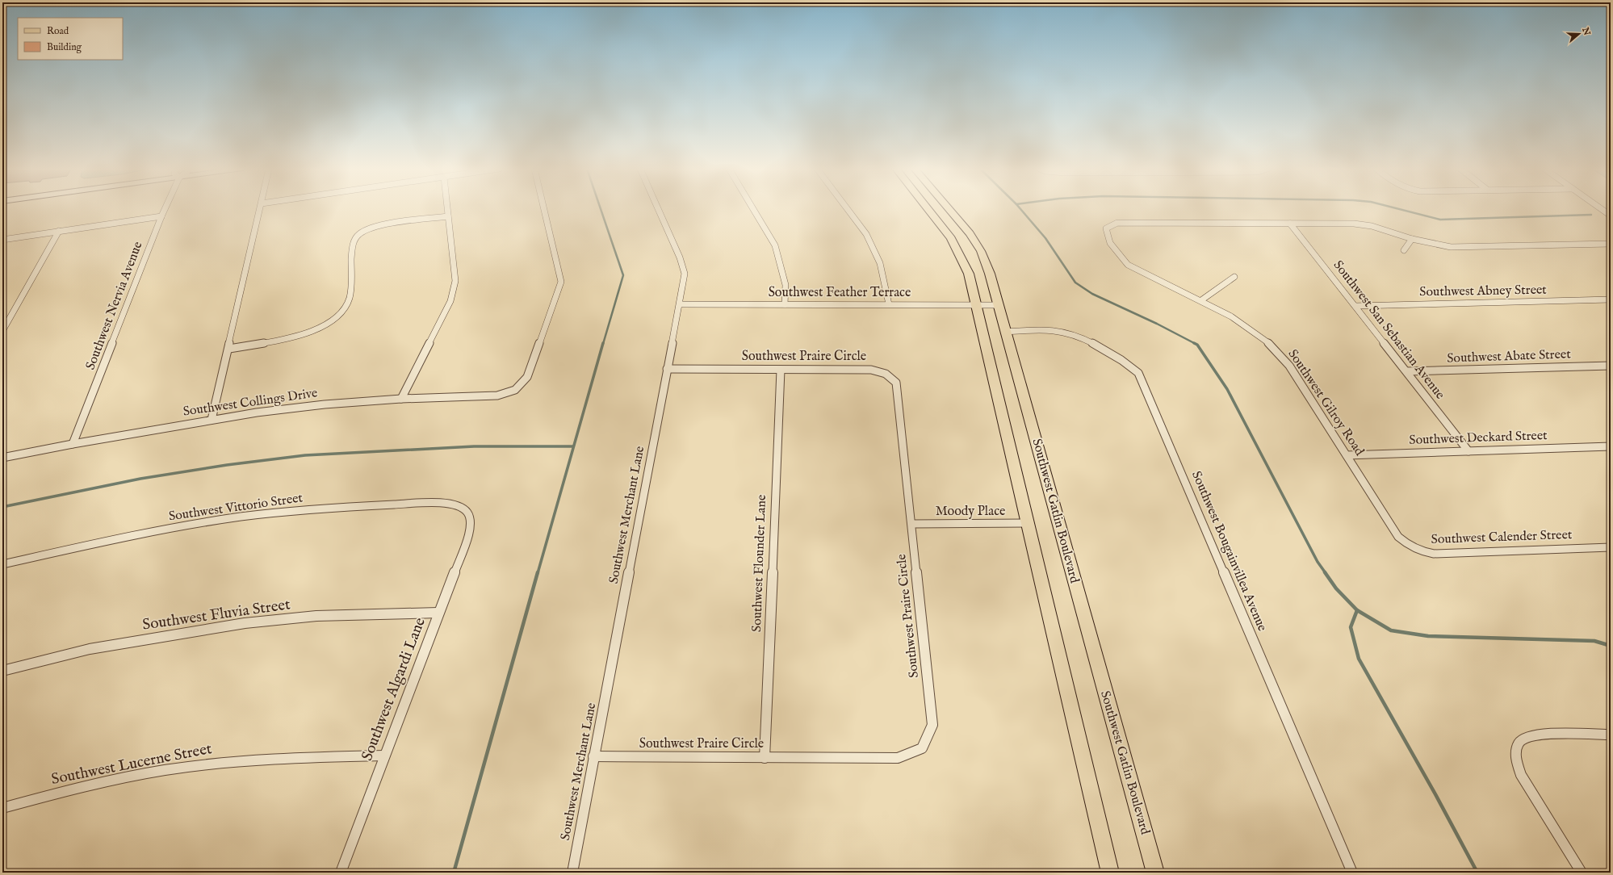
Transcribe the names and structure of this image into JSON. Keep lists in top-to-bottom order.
{
  "streets": {
    "main road": ["Southwest Gatlin Boulevard"],
    "street": [
      "Southwest Abney Street",
      "Southwest Feather Terrace",
      "Southwest Nervia Avenue",
      "Southwest San Sebastian Avenue",
      "Southwest Praire Circle",
      "Southwest Abate Street",
      "Southwest Collings Drive",
      "Southwest Gilroy Road",
      "Southwest Deckard Street",
      "Southwest Vittorio Street",
      "Moody Place",
      "Southwest Merchant Lane",
      "Southwest Calender Street",
      "Southwest Bougainvillea Avenue",
      "Southwest Flounder Lane",
      "Southwest Fluvia Street",
      "Southwest Algardi Lane",
      "Southwest Lucerne Street"
    ]
  },
  "crossings": [
    ["Southwest Abney Street", "Southwest San Sebastian Avenue"],
    ["Southwest Feather Terrace", "Southwest Gatlin Boulevard"],
    ["Southwest Feather Terrace", "Southwest Merchant Lane"],
    ["Southwest Nervia Avenue", "Southwest Collings Drive"],
    ["Southwest San Sebastian Avenue", "Southwest Abate Street"],
    ["Southwest San Sebastian Avenue", "Southwest Gilroy Road"],
    ["Southwest San Sebastian Avenue", "Southwest Deckard Street"],
    ["Southwest Praire Circle", "Moody Place"],
    ["Southwest Praire Circle", "Southwest Merchant Lane"],
    ["Southwest Praire Circle", "Southwest Flounder Lane"],
    ["Southwest Gilroy Road", "Southwest Deckard Street"],
    ["Southwest Gilroy Road", "Southwest Calender Street"],
    ["Southwest Vittorio Street", "Southwest Algardi Lane"],
    ["Southwest Gatlin Boulevard", "Moody Place"],
    ["Southwest Gatlin Boulevard", "Southwest Bougainvillea Avenue"],
    ["Southwest Fluvia Street", "Southwest Algardi Lane"],
    ["Southwest Algardi Lane", "Southwest Lucerne Street"]
  ],
  "legend": ["Road", "Building"],
  "north": "right"
}
